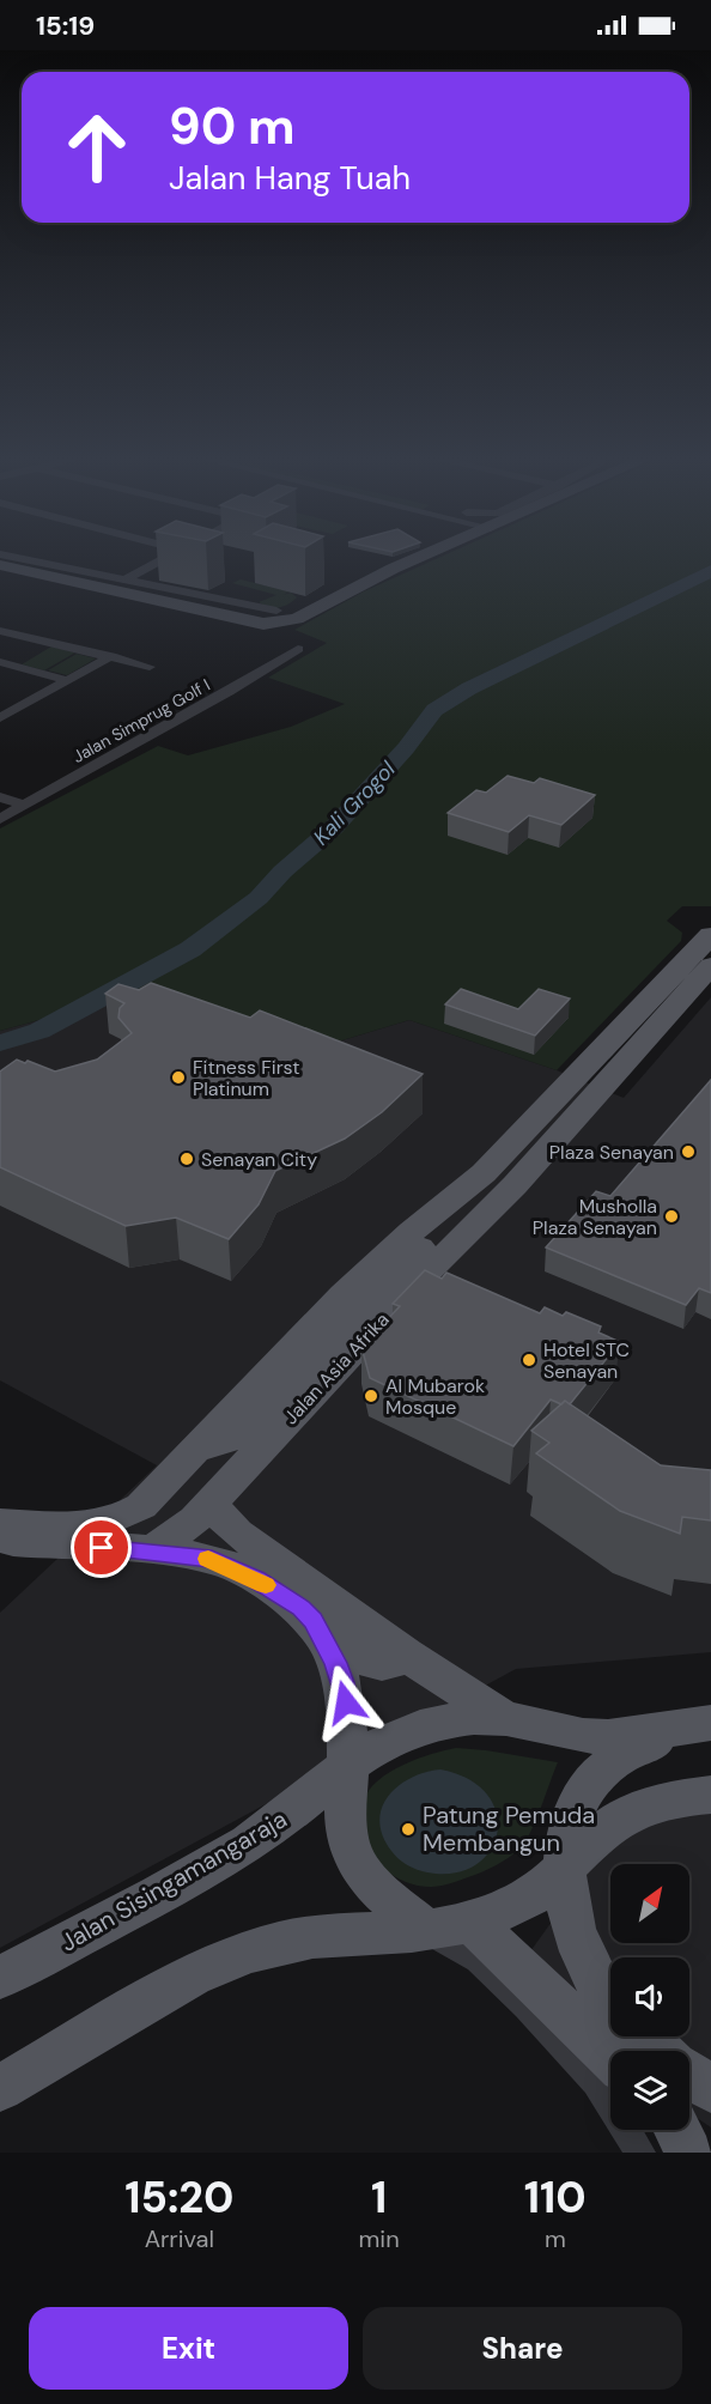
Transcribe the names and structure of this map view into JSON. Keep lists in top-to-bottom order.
{
  "streets": {
    "main road": ["Jalan Asia Afrika", "Jalan Sisingamangaraja"],
    "street": ["Jalan Simprug Golf I"]
  },
  "water": ["Kali Grogol"],
  "places": [
    "Fitness First Platinum",
    "Plaza Senayan",
    "Senayan City",
    "Musholla Plaza Senayan",
    "Hotel STC Senayan",
    "Al Mubarok Mosque",
    "Patung Pemuda Membangun"
  ],
  "north": "top right",
  "page": {
    "status": "15:19",
    "turn": ["90 m", "Jalan Hang Tuah"],
    "eta": [
      "15:20",
      "Arrival",
      "1",
      "min",
      "110",
      "m"
    ],
    "buttons": ["Exit", "Share"]
  }
}
